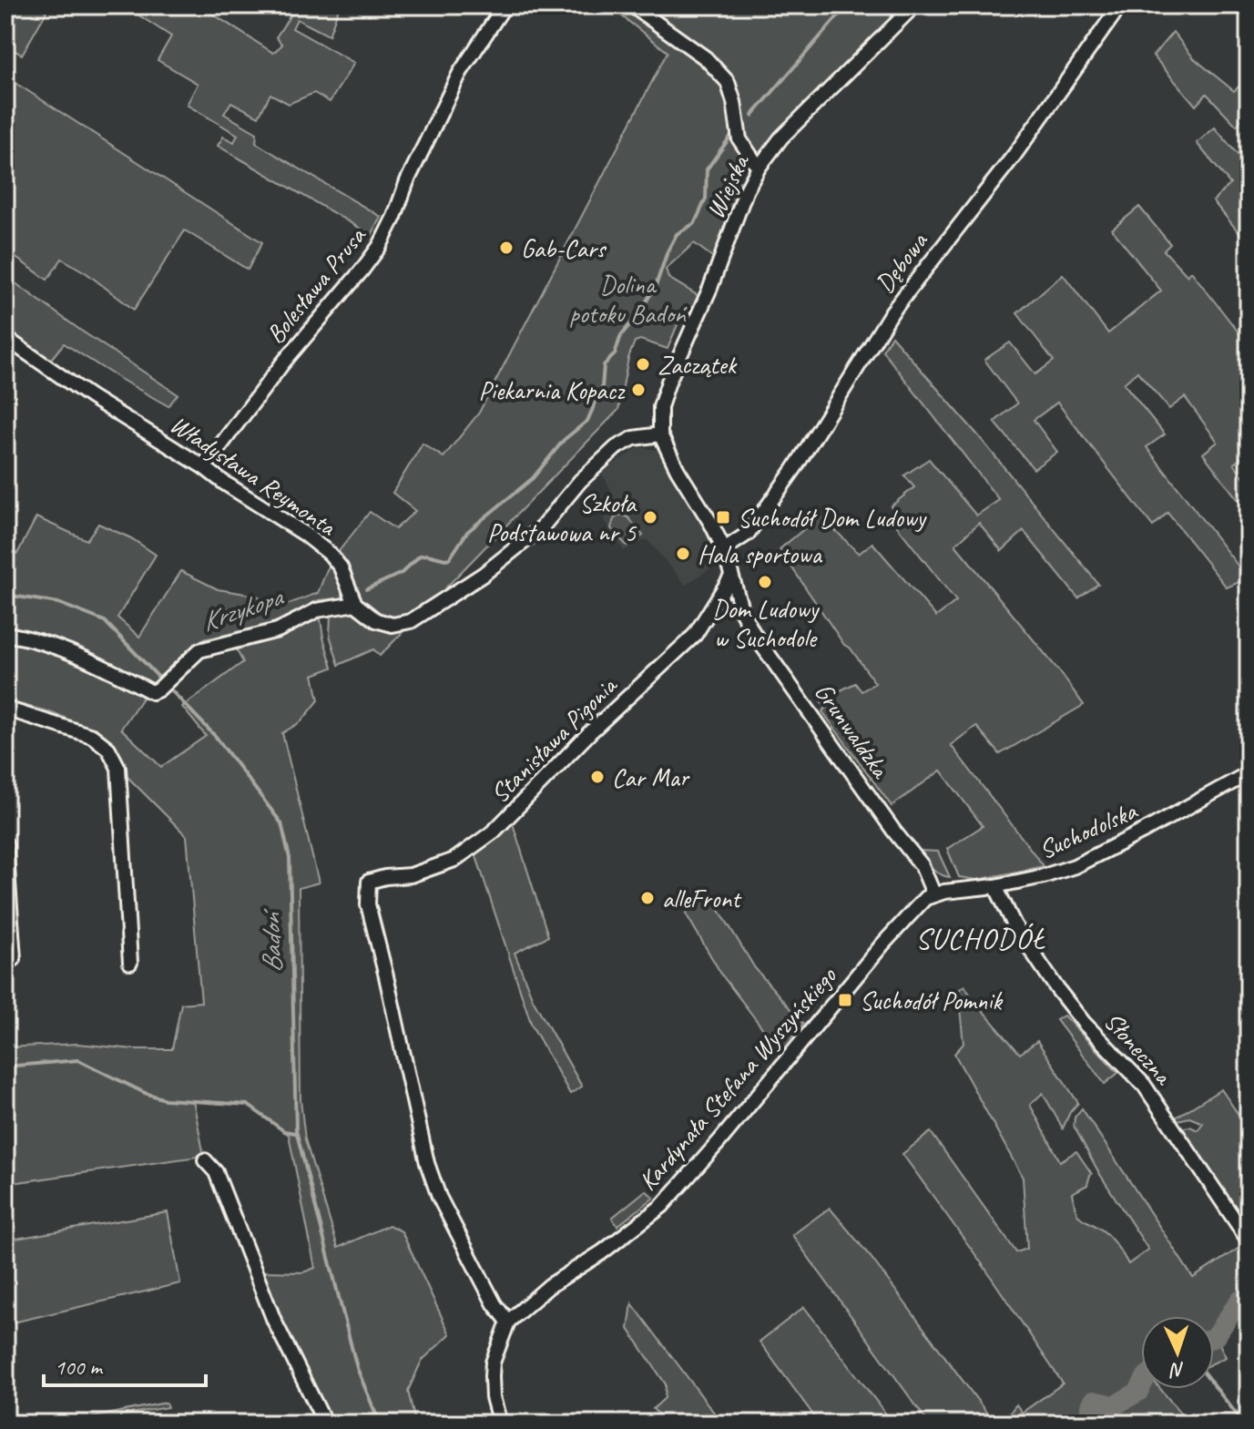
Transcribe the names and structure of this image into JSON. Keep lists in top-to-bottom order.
{
  "streets": {
    "street": [
      "Wiejska",
      "Dębowa",
      "Bolesława Prusa",
      "Władysława Reymonta",
      "Grunwaldzka",
      "Stanisława Pigonia",
      "Suchodolska",
      "Słoneczna",
      "Kardynała Stefana Wyszyńskiego"
    ]
  },
  "crossings": [
    ["Wiejska", "Grunwaldzka"],
    ["Dębowa", "Grunwaldzka"],
    ["Bolesława Prusa", "Władysława Reymonta"],
    ["Grunwaldzka", "Stanisława Pigonia"],
    ["Grunwaldzka", "Suchodolska"],
    ["Grunwaldzka", "Kardynała Stefana Wyszyńskiego"],
    ["Stanisława Pigonia", "Kardynała Stefana Wyszyńskiego"],
    ["Suchodolska", "Słoneczna"],
    ["Suchodolska", "Kardynała Stefana Wyszyńskiego"]
  ],
  "districts": ["SUCHODÓŁ"],
  "water": ["Krzykopa", "Badoń"],
  "parks": ["Dolina potoku Badoń"],
  "places": {
    "other": [
      "Gab-Cars",
      "Zaczątek",
      "Piekarnia Kopacz",
      "Szkoła Podstawowa nr 5",
      "Hala sportowa",
      "Dom Ludowy w Suchodole",
      "Car Mar",
      "alleFront"
    ],
    "transit": ["Suchodół Dom Ludowy", "Suchodół Pomnik"]
  },
  "scale_bar": "100 m",
  "north": "bottom"
}
